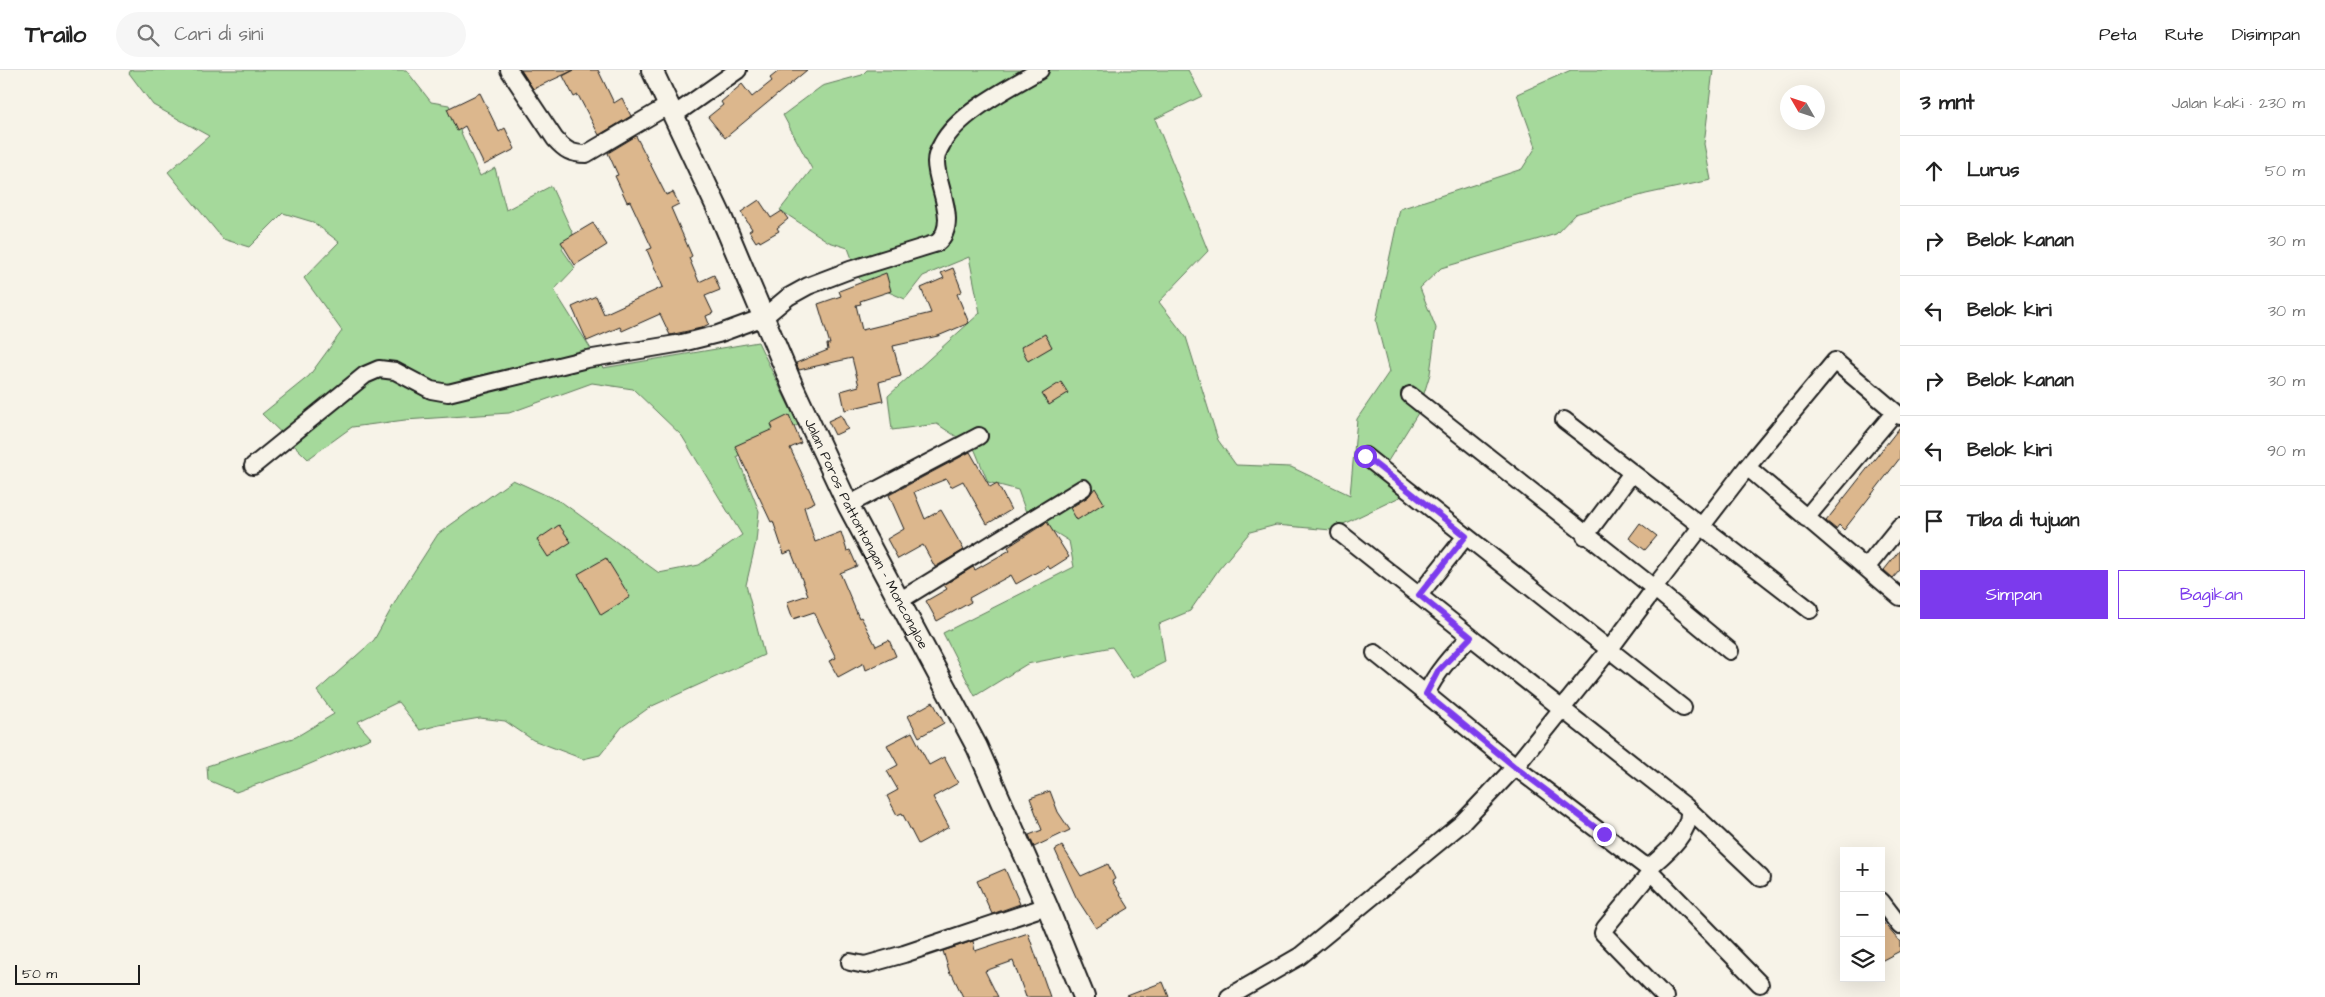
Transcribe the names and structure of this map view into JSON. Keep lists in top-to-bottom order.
{
  "streets": {
    "street": ["Jalan Poros Pattontongan - Moncongloe"]
  },
  "scale_bar": "50 m",
  "north": "top left",
  "page": {
    "header": "Trailo",
    "search": "Cari di sini",
    "nav": ["Peta", "Rute", "Disimpan"],
    "heading": ["3 mnt", "Jalan kaki · 230 m"],
    "list": [
      ["Lurus", "50 m"],
      ["Belok kanan", "30 m"],
      ["Belok kiri", "30 m"],
      ["Belok kanan", "30 m"],
      ["Belok kiri", "90 m"],
      "Tiba di tujuan"
    ],
    "buttons": ["Simpan", "Bagikan"],
    "map_buttons": ["+", "−"],
    "scale": "50 m"
  }
}
